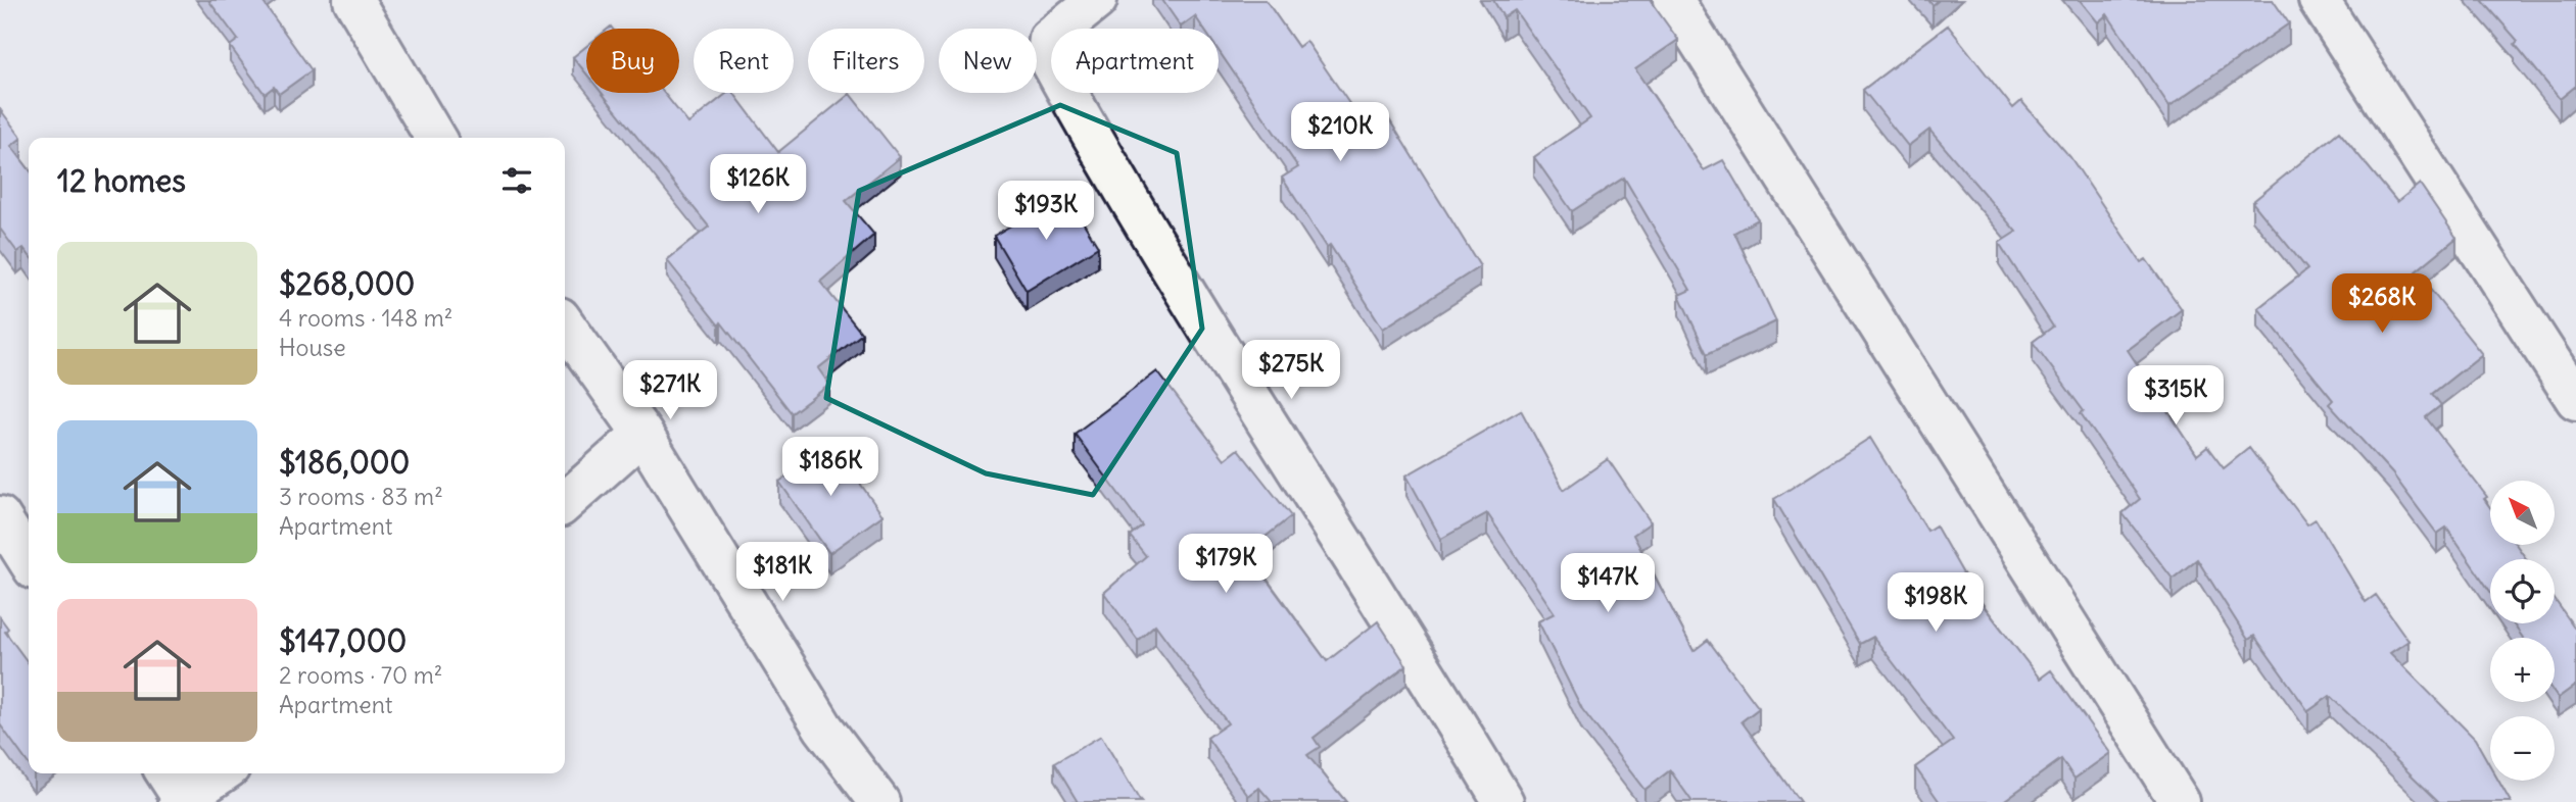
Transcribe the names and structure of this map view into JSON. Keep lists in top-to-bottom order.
{
  "north": "top left",
  "page": {
    "chip": [
      "Buy",
      "Rent",
      "Filters",
      "New",
      "Apartment"
    ],
    "price": [
      "$210K",
      "$126K",
      "$193K",
      "$268K",
      "$275K",
      "$271K",
      "$315K",
      "$186K",
      "$179K",
      "$181K",
      "$147K",
      "$198K"
    ],
    "heading": "12 homes",
    "list": [
      {
        "name": "$268,000",
        "note": "4 rooms · 148 m² · House"
      },
      {
        "name": "$186,000",
        "note": "3 rooms · 83 m² · Apartment"
      },
      {
        "name": "$147,000",
        "note": "2 rooms · 70 m² · Apartment"
      }
    ],
    "map_buttons": ["+", "−"]
  }
}
